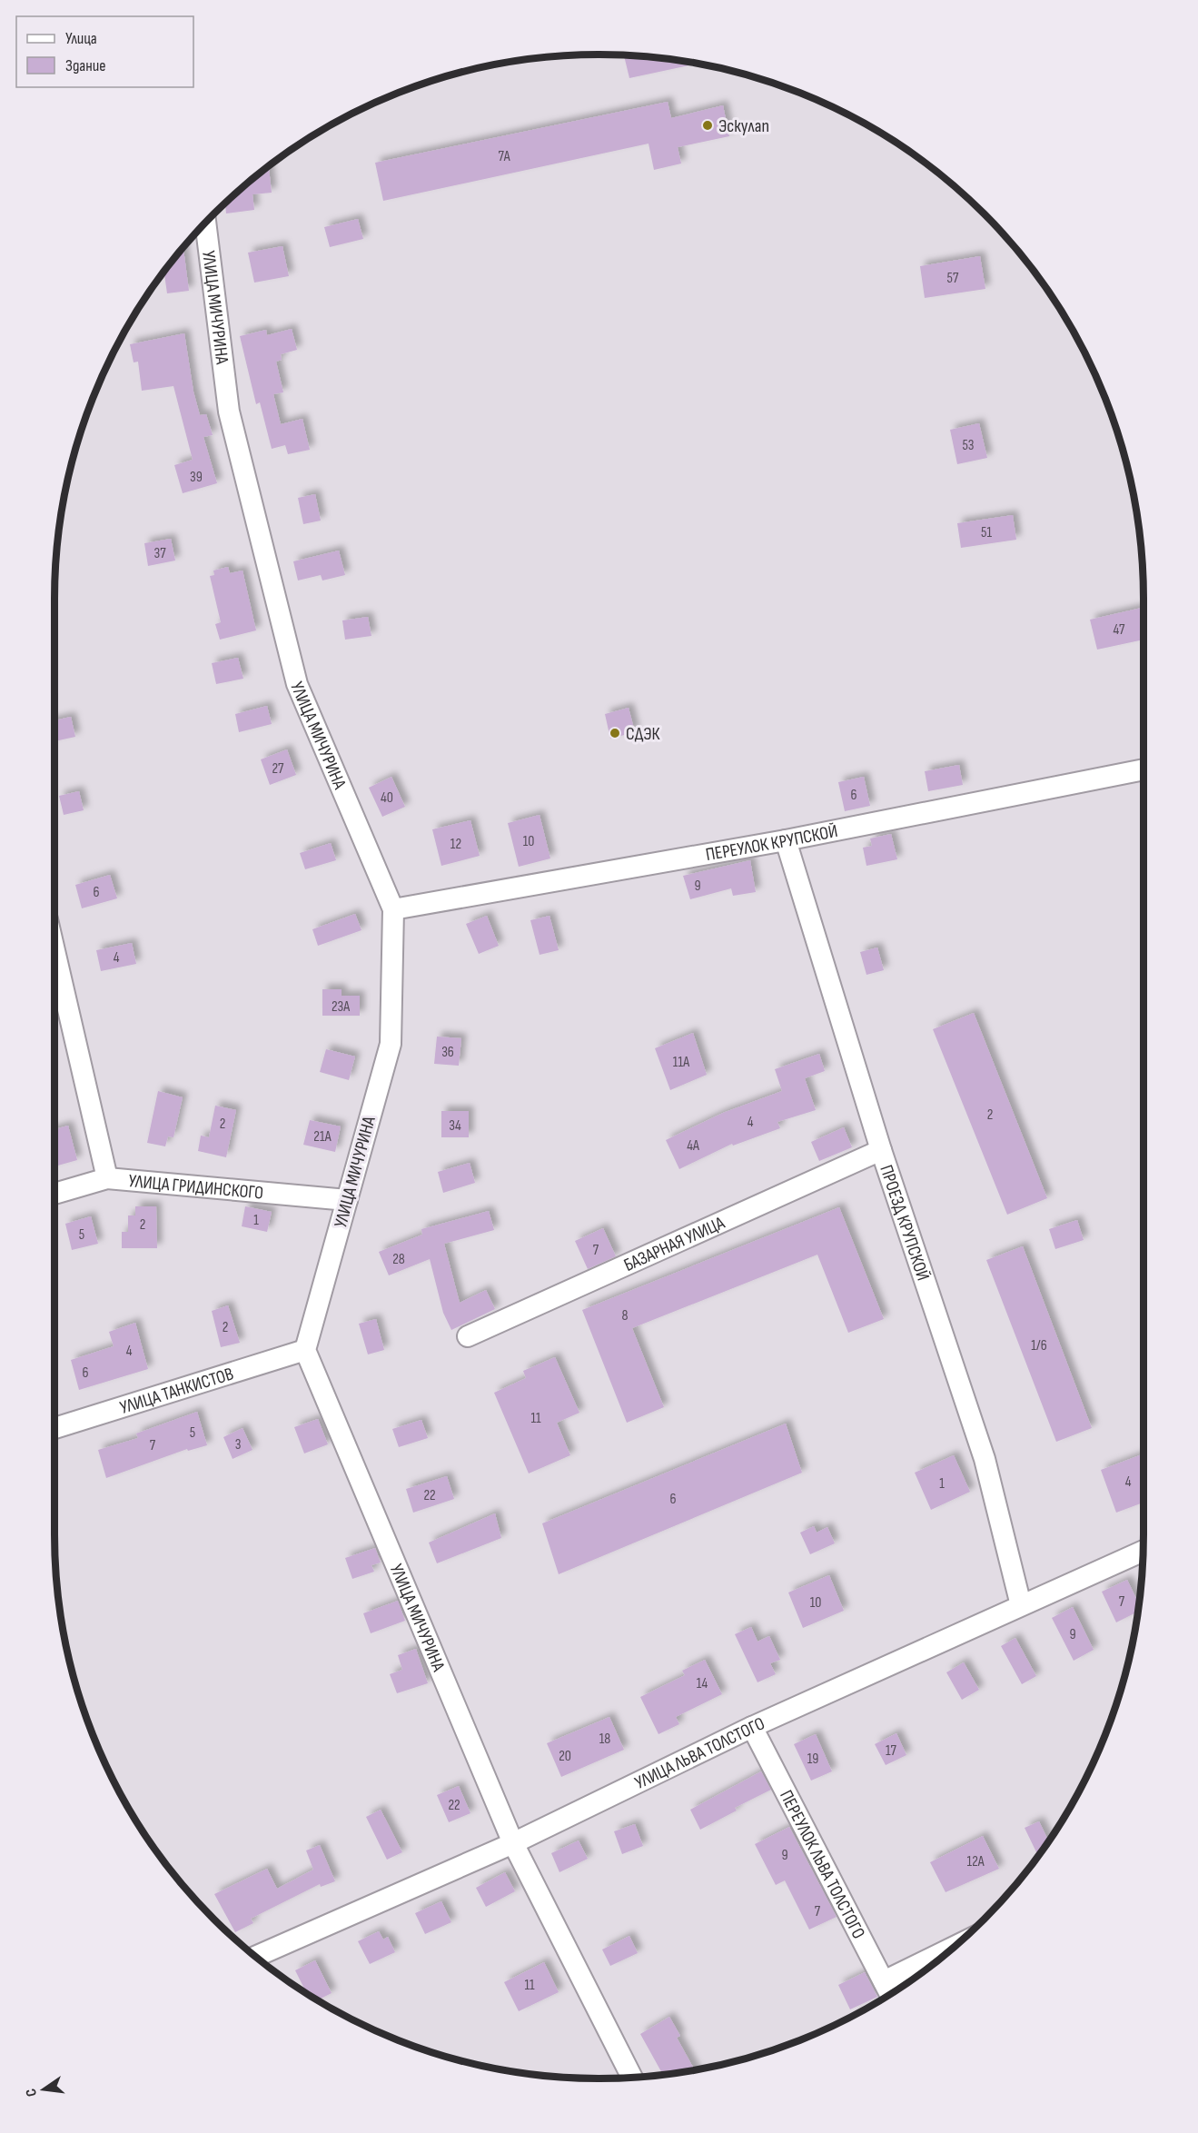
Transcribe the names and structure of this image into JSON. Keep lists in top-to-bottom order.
{
  "streets": {
    "street": [
      "УЛИЦА МИЧУРИНА",
      "ПЕРЕУЛОК КРУПСКОЙ",
      "УЛИЦА ГРИДИНСКОГО",
      "ПРОЕЗД КРУПСКОЙ",
      "БАЗАРНАЯ УЛИЦА",
      "УЛИЦА ТАНКИСТОВ",
      "УЛИЦА ЛЬВА ТОЛСТОГО",
      "ПЕРЕУЛОК ЛЬВА ТОЛСТОГО"
    ]
  },
  "crossings": [
    ["УЛИЦА МИЧУРИНА", "ПЕРЕУЛОК КРУПСКОЙ"],
    ["УЛИЦА МИЧУРИНА", "УЛИЦА ГРИДИНСКОГО"],
    ["УЛИЦА МИЧУРИНА", "УЛИЦА ТАНКИСТОВ"],
    ["УЛИЦА МИЧУРИНА", "УЛИЦА ЛЬВА ТОЛСТОГО"],
    ["ПЕРЕУЛОК КРУПСКОЙ", "ПРОЕЗД КРУПСКОЙ"],
    ["ПРОЕЗД КРУПСКОЙ", "БАЗАРНАЯ УЛИЦА"],
    ["ПРОЕЗД КРУПСКОЙ", "УЛИЦА ЛЬВА ТОЛСТОГО"],
    ["УЛИЦА ЛЬВА ТОЛСТОГО", "ПЕРЕУЛОК ЛЬВА ТОЛСТОГО"]
  ],
  "places": ["Эскулап", "СДЭК"],
  "house_numbers": [
    "7А",
    "57",
    "53",
    "39",
    "51",
    "37",
    "47",
    "27",
    "6",
    "40",
    "10",
    "12",
    "9",
    "6",
    "4",
    "23А",
    "36",
    "11А",
    "2",
    "4",
    "2",
    "34",
    "21А",
    "4А",
    "1",
    "2",
    "5",
    "7",
    "28",
    "8",
    "2",
    "1/6",
    "4",
    "6",
    "11",
    "5",
    "3",
    "7",
    "4",
    "1",
    "22",
    "6",
    "7",
    "10",
    "9",
    "14",
    "18",
    "17",
    "20",
    "19",
    "22",
    "9",
    "12А",
    "7",
    "11"
  ],
  "legend": ["Улица", "Здание"],
  "north": "left"
}
